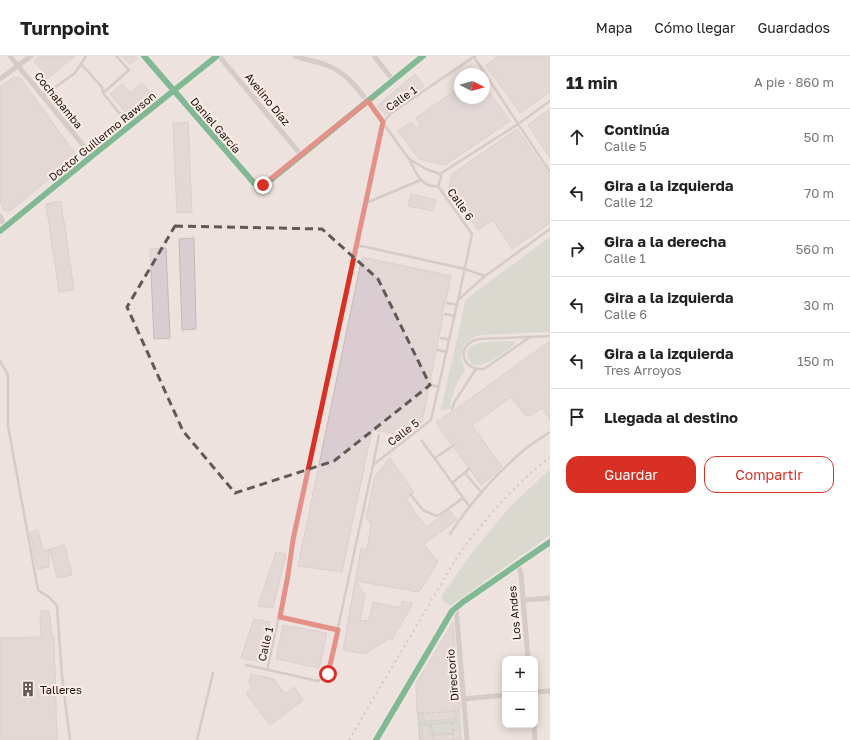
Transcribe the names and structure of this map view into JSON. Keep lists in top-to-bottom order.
{
  "streets": {
    "street": [
      "Avelino Díaz",
      "Cochabamba",
      "Daniel García",
      "Doctor Guillermo Rawson",
      "Los Andes",
      "Directorio"
    ],
    "lane": ["Calle 1", "Calle 6", "Calle 5"]
  },
  "crossings": [
    ["Avelino Díaz", "Daniel García"],
    ["Avelino Díaz", "Doctor Guillermo Rawson"],
    ["Cochabamba", "Doctor Guillermo Rawson"],
    ["Daniel García", "Doctor Guillermo Rawson"],
    ["Calle 6", "Calle 5"]
  ],
  "places": {
    "building": ["Talleres"]
  },
  "north": "right",
  "page": {
    "header": "Turnpoint",
    "nav": ["Mapa", "Cómo llegar", "Guardados"],
    "heading": ["11 min", "A pie · 860 m"],
    "list": [
      ["Continúa", "Calle 5", "50 m"],
      ["Gira a la izquierda", "Calle 12", "70 m"],
      ["Gira a la derecha", "Calle 1", "560 m"],
      ["Gira a la izquierda", "Calle 6", "30 m"],
      ["Gira a la izquierda", "Tres Arroyos", "150 m"],
      "Llegada al destino"
    ],
    "buttons": ["Guardar", "Compartir"],
    "map_buttons": ["+", "−"]
  }
}
